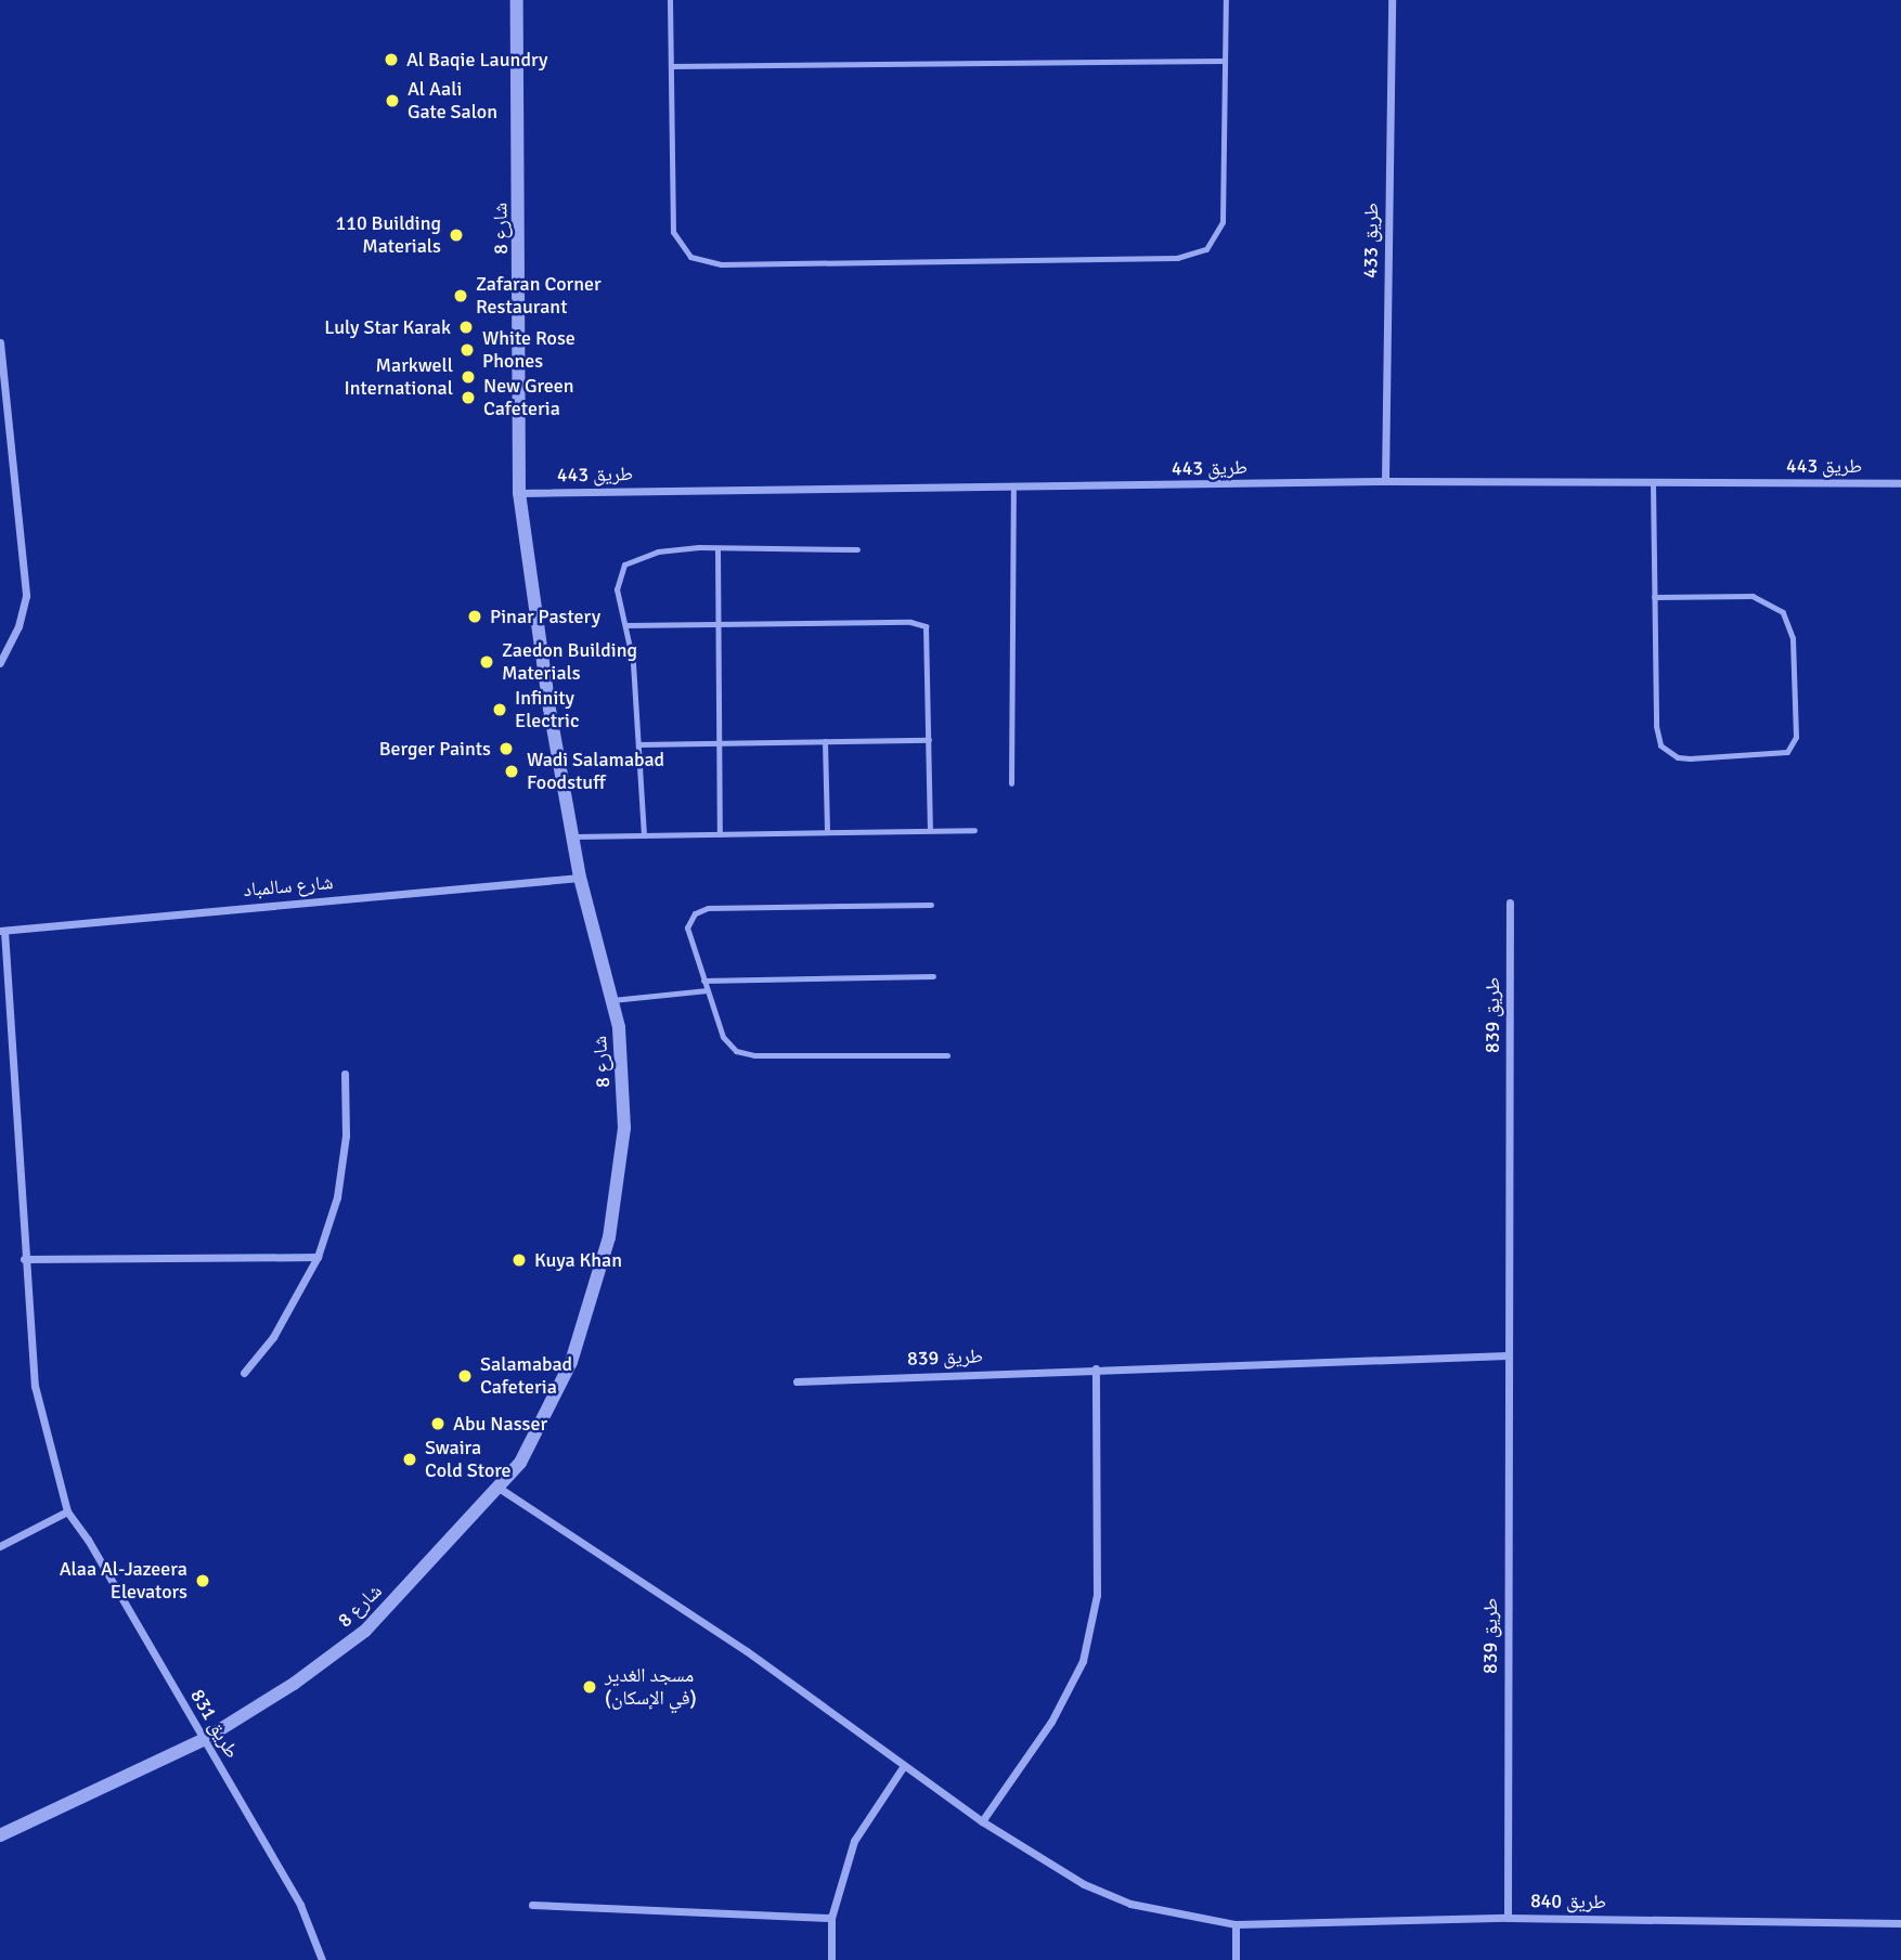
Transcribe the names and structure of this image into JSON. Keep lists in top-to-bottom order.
{
  "streets": {
    "street": [
      "شارع 8",
      "طريق 433",
      "طريق 443",
      "شارع سالمباد",
      "طريق 839",
      "طريق 831",
      "طريق 840"
    ]
  },
  "crossings": [
    ["شارع 8", "طريق 443"],
    ["شارع 8", "شارع سالمباد"],
    ["شارع 8", "طريق 831"],
    ["شارع 8", "طريق 840"],
    ["طريق 433", "طريق 443"],
    ["شارع سالمباد", "طريق 831"],
    ["طريق 839", "طريق 840"]
  ],
  "places": [
    "Al Baqie Laundry",
    "Al Aali Gate Salon",
    "110 Building Materials",
    "Zafaran Corner Restaurant",
    "Luly Star Karak",
    "White Rose Phones",
    "Markwell International",
    "New Green Cafeteria",
    "Pinar Pastery",
    "Zaedon Building Materials",
    "Infinity Electric",
    "Berger Paints",
    "Wadi Salamabad Foodstuff",
    "Kuya Khan",
    "Salamabad Cafeteria",
    "Abu Nasser",
    "Swaira Cold Store",
    "Alaa Al-Jazeera Elevators",
    "مسجد الغدير (في الإسكان)"
  ]
}
